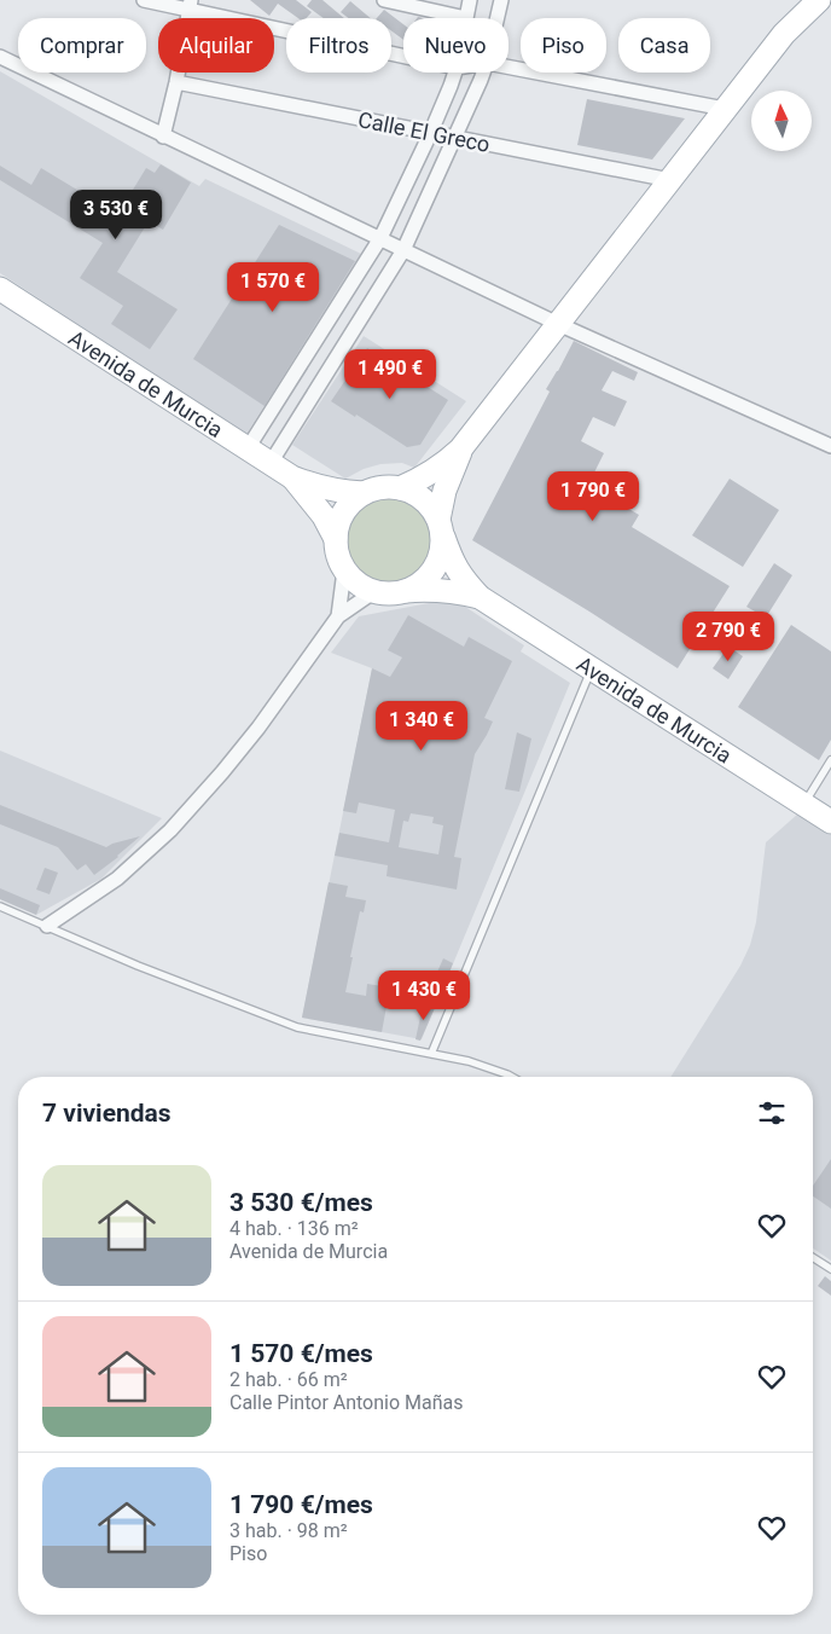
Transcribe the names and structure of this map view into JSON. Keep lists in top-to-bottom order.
{
  "streets": {
    "main road": ["Avenida de Murcia"],
    "street": ["Calle El Greco"]
  },
  "north": "top",
  "page": {
    "chip": [
      "Comprar",
      "Alquilar",
      "Filtros",
      "Nuevo",
      "Piso",
      "Casa"
    ],
    "price": [
      "3 530 €",
      "1 570 €",
      "1 490 €",
      "1 790 €",
      "2 790 €",
      "1 340 €",
      "1 430 €"
    ],
    "heading": "7 viviendas",
    "list": [
      {
        "name": "3 530 €/mes",
        "note": "4 hab. · 136 m² · Avenida de Murcia"
      },
      {
        "name": "1 570 €/mes",
        "note": "2 hab. · 66 m² · Calle Pintor Antonio Mañas"
      },
      {
        "name": "1 790 €/mes",
        "note": "3 hab. · 98 m² · Piso"
      }
    ]
  }
}
